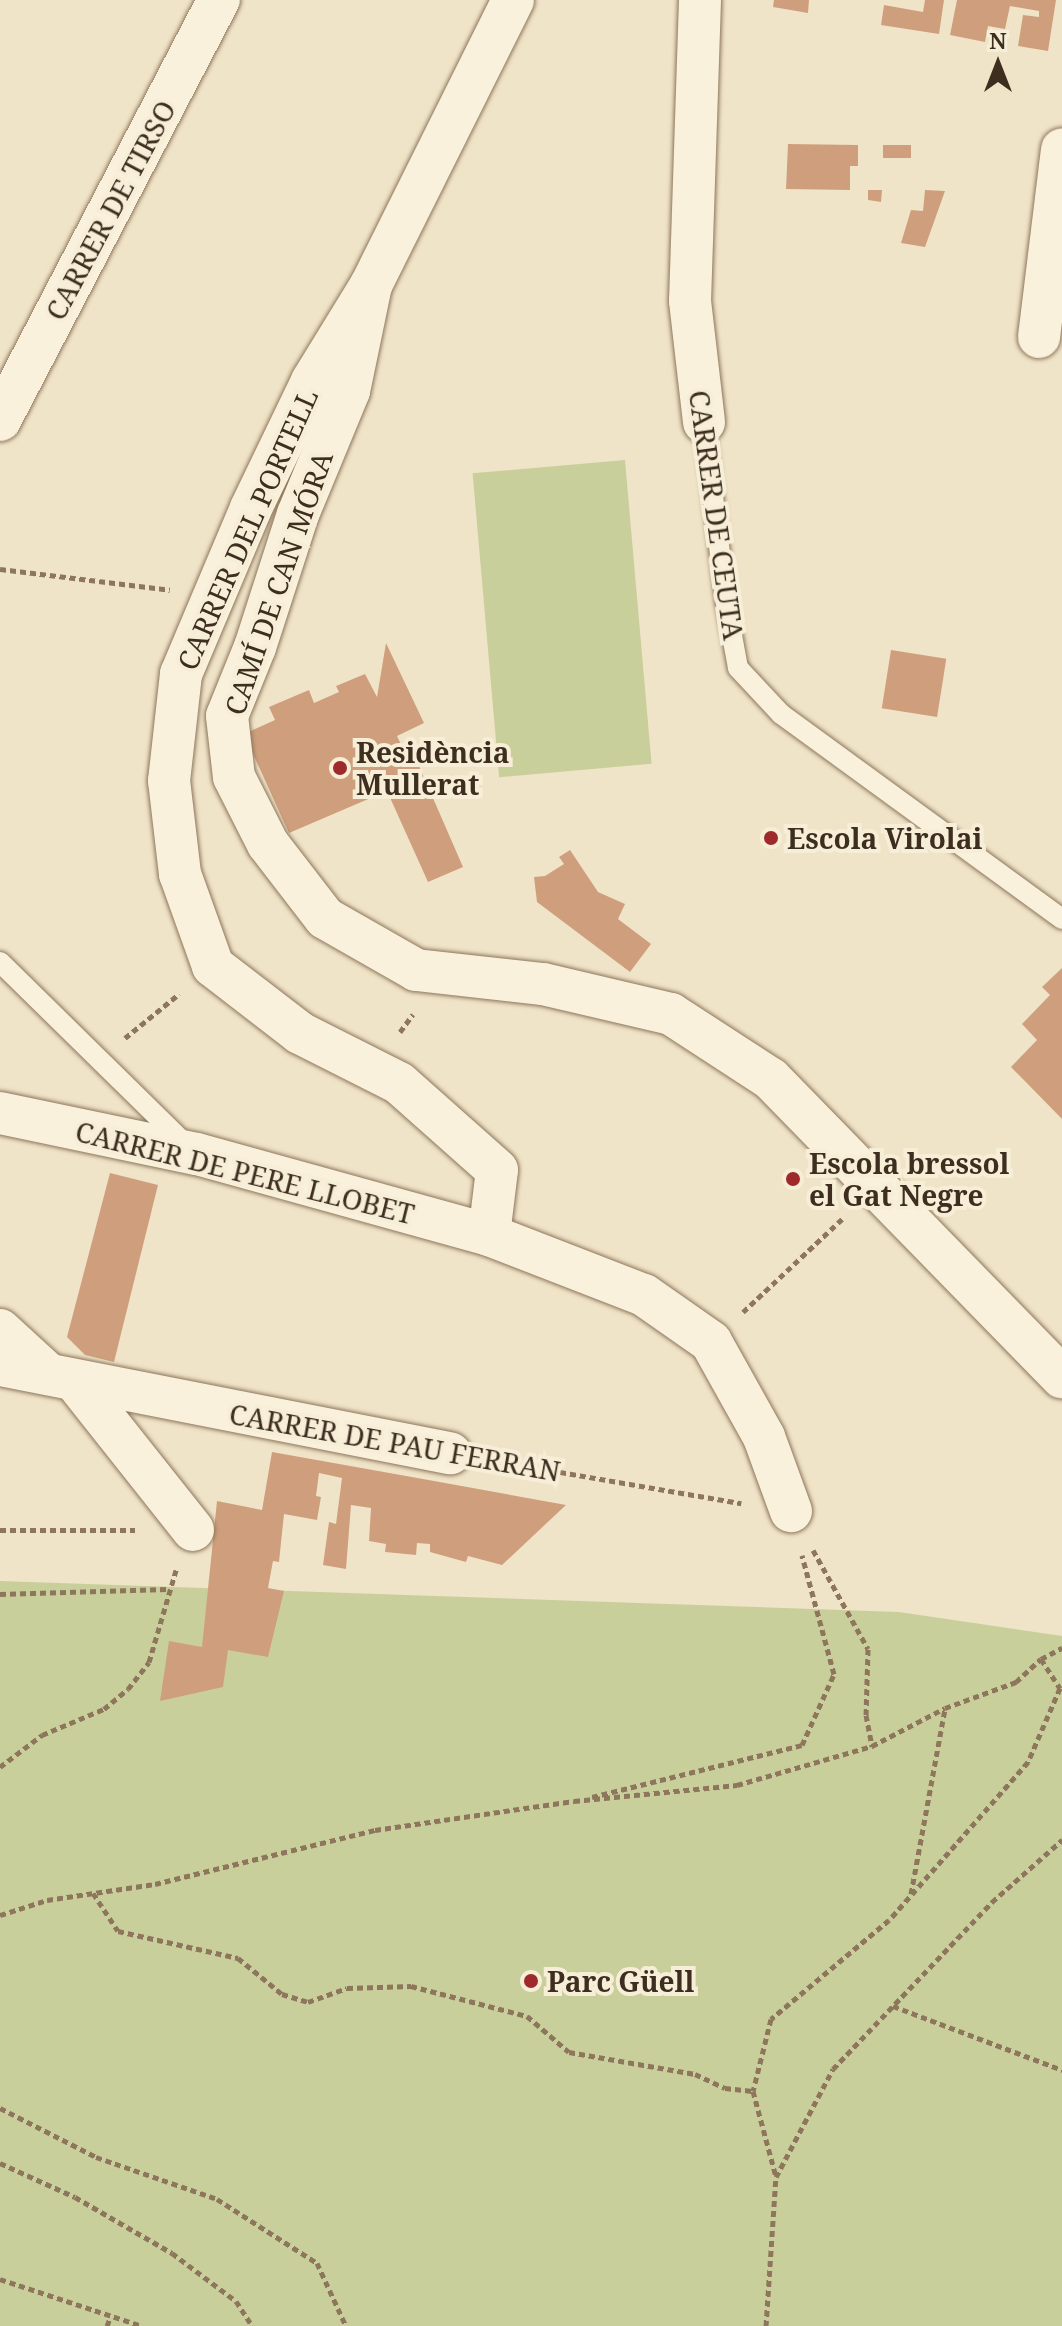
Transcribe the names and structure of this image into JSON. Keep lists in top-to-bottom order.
{
  "streets": {
    "street": [
      "CARRER DE TIRSO",
      "CARRER DE CEUTA",
      "CARRER DEL PORTELL",
      "CAMÍ DE CAN MÓRA",
      "CARRER DE PERE LLOBET",
      "CARRER DE PAU FERRAN"
    ]
  },
  "crossings": [
    ["CARRER DEL PORTELL", "CAMÍ DE CAN MÓRA"]
  ],
  "places": [
    "Residència Mullerat",
    "Escola Virolai",
    "Escola bressol el Gat Negre",
    "Parc Güell"
  ],
  "north": "top"
}
